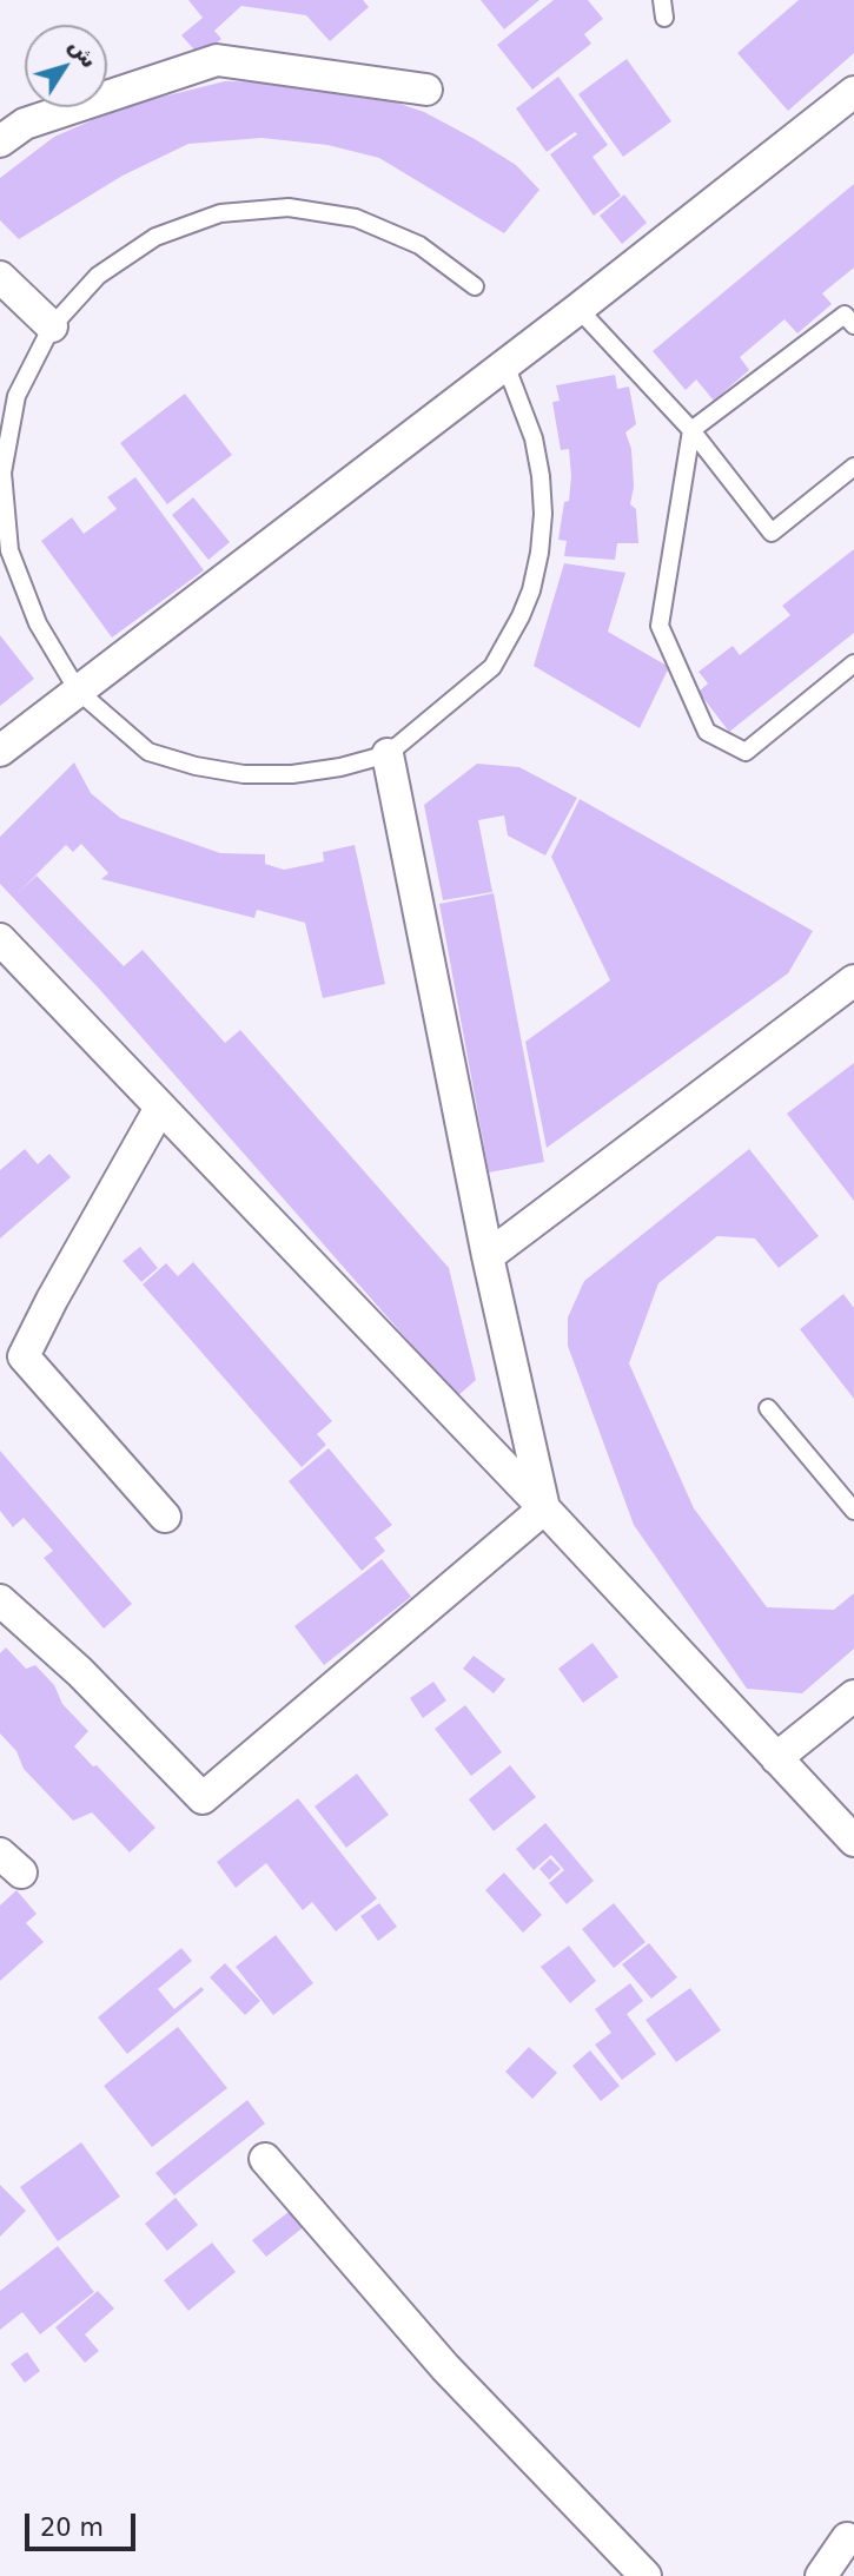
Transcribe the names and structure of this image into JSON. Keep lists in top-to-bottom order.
{
  "scale_bar": "20 m",
  "north": "top right"
}
